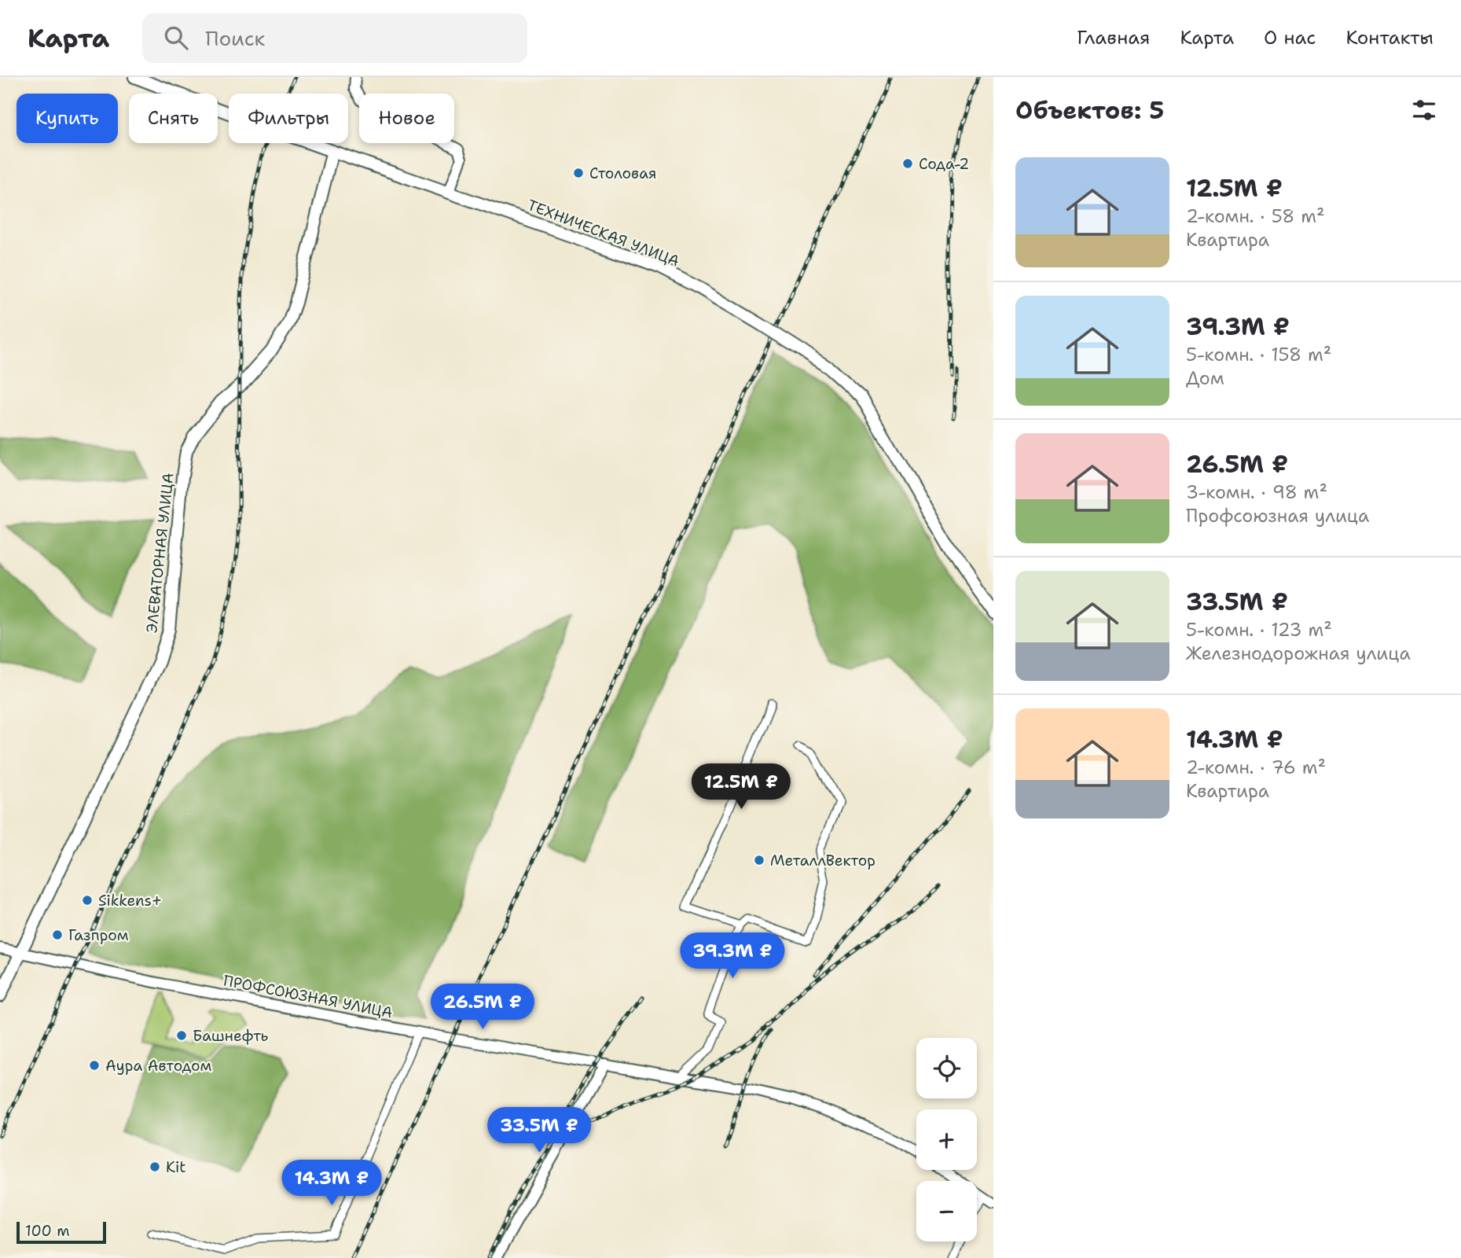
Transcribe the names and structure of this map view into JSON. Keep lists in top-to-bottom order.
{
  "streets": {
    "main road": ["ТЕХНИЧЕСКАЯ УЛИЦА", "ЭЛЕВАТОРНАЯ УЛИЦА", "ПРОФСОЮЗНАЯ УЛИЦА"]
  },
  "crossings": [
    ["ТЕХНИЧЕСКАЯ УЛИЦА", "ЭЛЕВАТОРНАЯ УЛИЦА"],
    ["ЭЛЕВАТОРНАЯ УЛИЦА", "ПРОФСОЮЗНАЯ УЛИЦА"]
  ],
  "places": [
    "Сода-2",
    "Столовая",
    "МеталлВектор",
    "Sikkens+",
    "Газпром",
    "Башнефть",
    "Аура Автодом",
    "Kit"
  ],
  "scale_bar": "100 m",
  "page": {
    "header": "Карта",
    "search": "Поиск",
    "nav": [
      "Главная",
      "Карта",
      "О нас",
      "Контакты"
    ],
    "heading": "Объектов: 5",
    "chip": [
      "Купить",
      "Снять",
      "Фильтры",
      "Новое"
    ],
    "list": [
      {
        "name": "12.5M ₽",
        "note": "2-комн. · 58 m² · Квартира"
      },
      {
        "name": "39.3M ₽",
        "note": "5-комн. · 158 m² · Дом"
      },
      {
        "name": "26.5M ₽",
        "note": "3-комн. · 98 m² · Профсоюзная улица"
      },
      {
        "name": "33.5M ₽",
        "note": "5-комн. · 123 m² · Железнодорожная улица"
      },
      {
        "name": "14.3M ₽",
        "note": "2-комн. · 76 m² · Квартира"
      }
    ],
    "price": [
      "12.5M ₽",
      "39.3M ₽",
      "26.5M ₽",
      "33.5M ₽",
      "14.3M ₽"
    ],
    "map_buttons": ["+", "−"],
    "scale": "100 m"
  }
}
